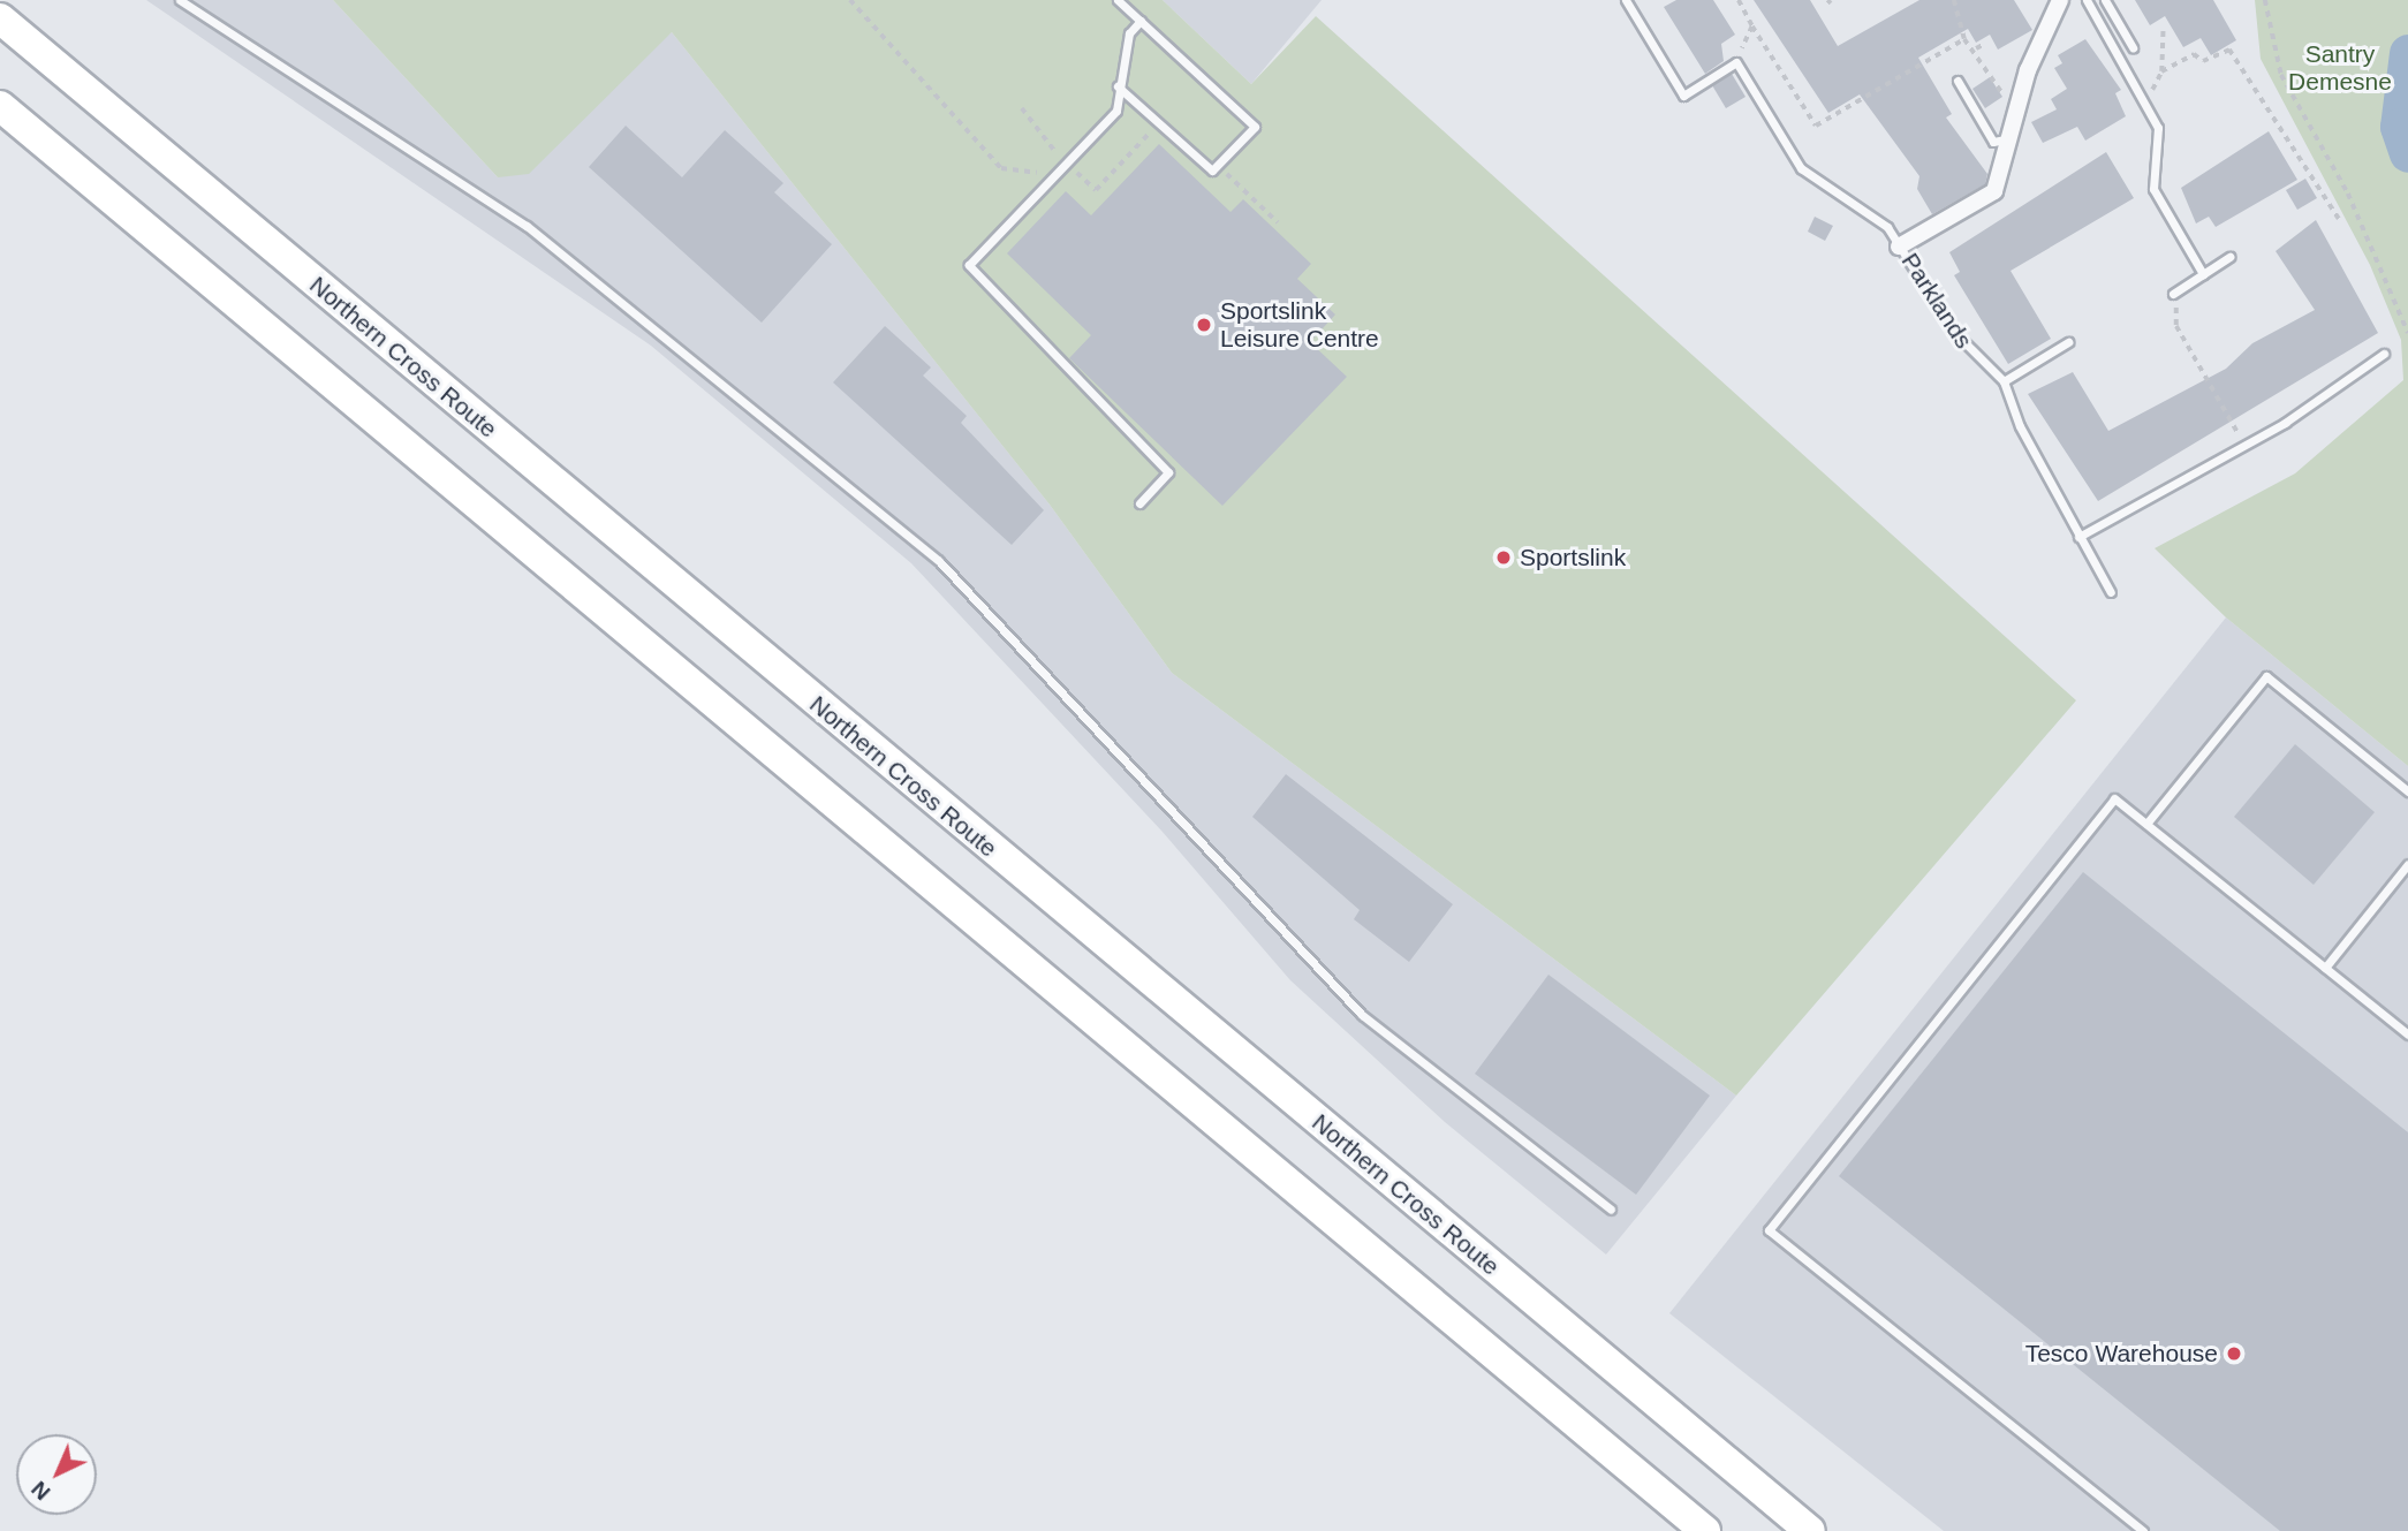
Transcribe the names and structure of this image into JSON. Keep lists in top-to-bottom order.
{
  "streets": {
    "highway": ["Northern Cross Route"],
    "street": ["Parklands"]
  },
  "parks": ["Santry Demesne"],
  "places": ["Sportslink Leisure Centre", "Sportslink", "Tesco Warehouse"],
  "north": "bottom left"
}
